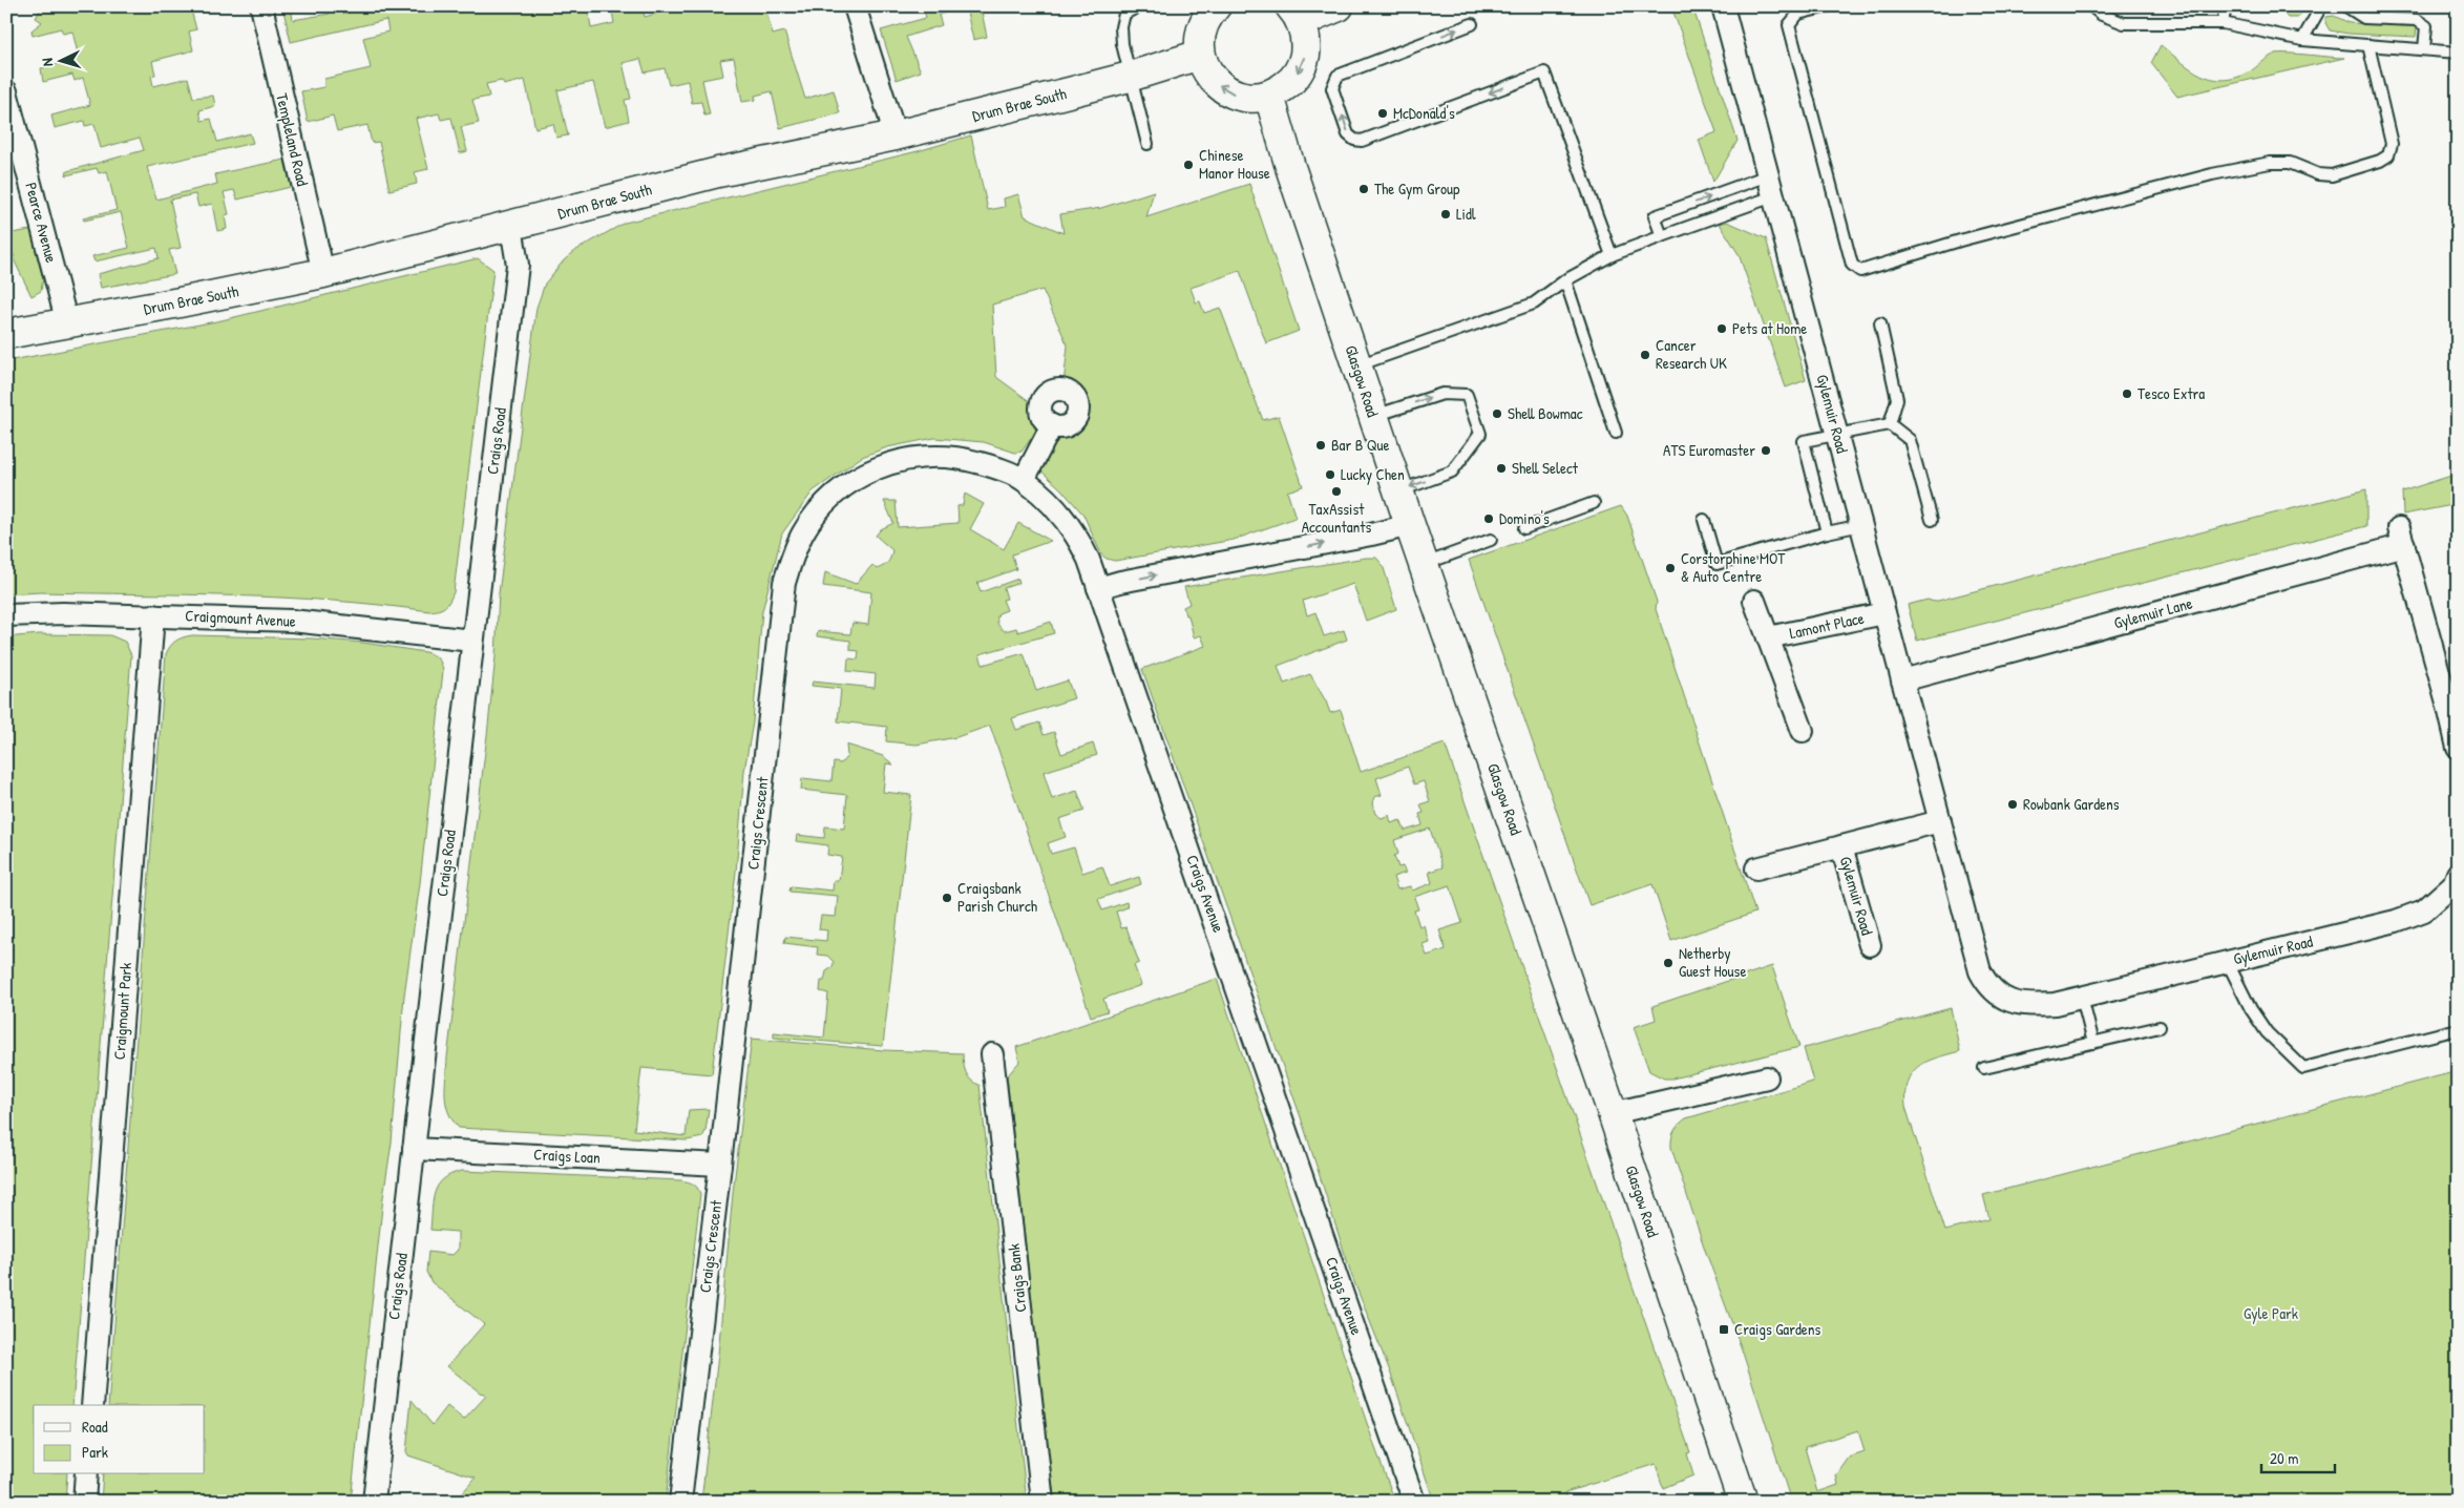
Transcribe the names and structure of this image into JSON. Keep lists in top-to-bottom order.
{
  "streets": {
    "main road": ["Drum Brae South", "Glasgow Road"],
    "street": [
      "Templeland Road",
      "Pearce Avenue",
      "Gylemuir Road",
      "Craigs Road",
      "Gylemuir Lane",
      "Craigmount Avenue",
      "Lamont Place",
      "Craigs Crescent",
      "Craigs Avenue",
      "Craigmount Park",
      "Craigs Loan",
      "Craigs Bank"
    ]
  },
  "crossings": [
    ["Drum Brae South", "Templeland Road"],
    ["Drum Brae South", "Pearce Avenue"],
    ["Drum Brae South", "Craigs Road"],
    ["Gylemuir Road", "Gylemuir Lane"],
    ["Gylemuir Road", "Lamont Place"],
    ["Craigs Road", "Craigmount Avenue"],
    ["Craigs Road", "Craigs Loan"],
    ["Craigmount Avenue", "Craigmount Park"],
    ["Craigs Crescent", "Craigs Avenue"],
    ["Craigs Crescent", "Craigs Loan"]
  ],
  "parks": ["Gyle Park"],
  "places": {
    "other": [
      "McDonald's",
      "Chinese Manor House",
      "The Gym Group",
      "Lidl",
      "Pets at Home",
      "Cancer Research UK",
      "Tesco Extra",
      "Shell Bowmac",
      "Bar B Que",
      "ATS Euromaster",
      "Shell Select",
      "Lucky Chen",
      "TaxAssist Accountants",
      "Domino's",
      "Corstorphine MOT & Auto Centre",
      "Rowbank Gardens",
      "Craigsbank Parish Church",
      "Netherby Guest House"
    ],
    "transit": ["Craigs Gardens"]
  },
  "legend": ["Road", "Park"],
  "scale_bar": "20 m",
  "north": "left"
}
